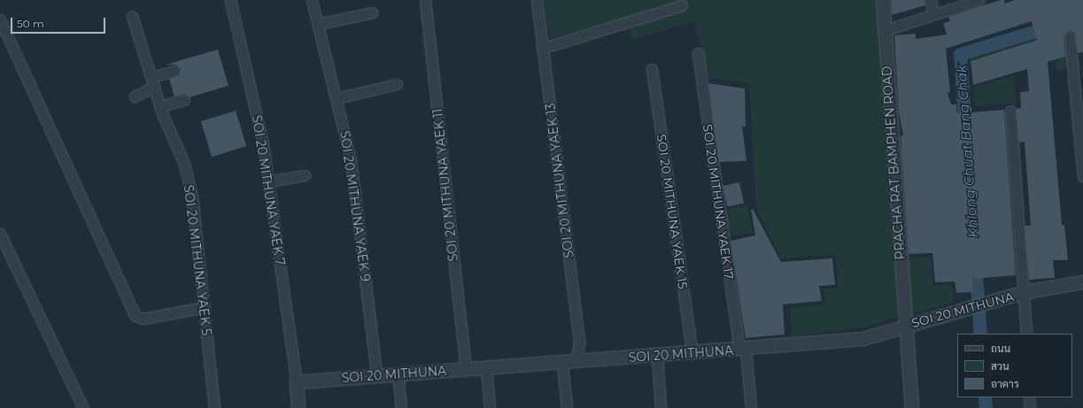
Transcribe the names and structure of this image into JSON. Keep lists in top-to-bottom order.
{
  "streets": {
    "street": [
      "PRACHA RAT BAMPHEN ROAD",
      "SOI 20 MITHUNA YAEK 13",
      "SOI 20 MITHUNA YAEK 11",
      "SOI 20 MITHUNA YAEK 7",
      "SOI 20 MITHUNA YAEK 17",
      "SOI 20 MITHUNA YAEK 9",
      "SOI 20 MITHUNA YAEK 15",
      "SOI 20 MITHUNA YAEK 5",
      "SOI 20 MITHUNA"
    ]
  },
  "crossings": [
    ["PRACHA RAT BAMPHEN ROAD", "SOI 20 MITHUNA"],
    ["SOI 20 MITHUNA YAEK 13", "SOI 20 MITHUNA"],
    ["SOI 20 MITHUNA YAEK 11", "SOI 20 MITHUNA"],
    ["SOI 20 MITHUNA YAEK 7", "SOI 20 MITHUNA"],
    ["SOI 20 MITHUNA YAEK 17", "SOI 20 MITHUNA"],
    ["SOI 20 MITHUNA YAEK 9", "SOI 20 MITHUNA"],
    ["SOI 20 MITHUNA YAEK 15", "SOI 20 MITHUNA"]
  ],
  "water": ["Khlong Chuat Bang Chak"],
  "legend": ["ถนน", "สวน", "อาคาร"],
  "scale_bar": "50 m"
}
